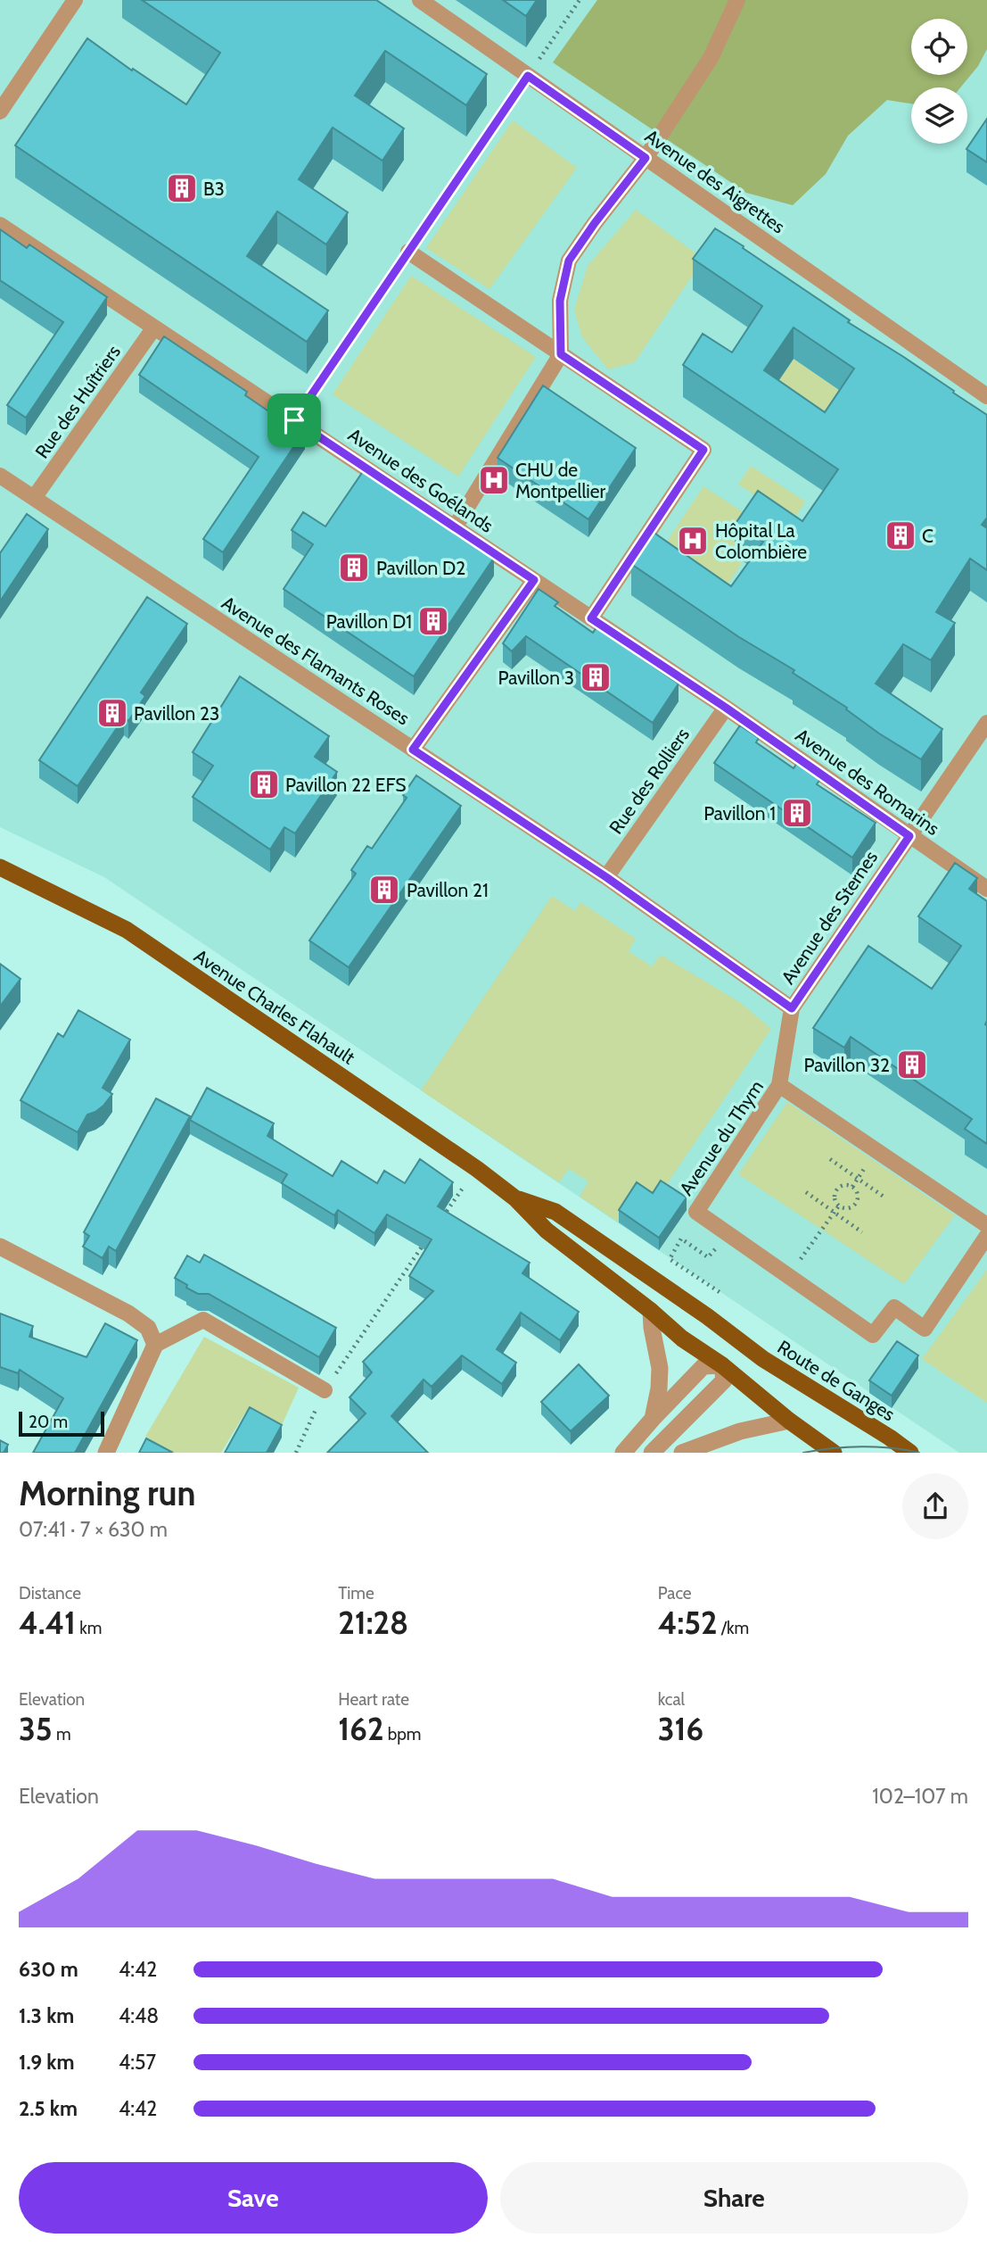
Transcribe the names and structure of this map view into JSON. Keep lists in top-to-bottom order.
{
  "streets": {
    "main road": ["Avenue Charles Flahault", "Route de Ganges"],
    "lane": [
      "Avenue des Aigrettes",
      "Rue des Huîtriers",
      "Avenue des Goélands",
      "Avenue des Flamants Roses",
      "Rue des Rolliers",
      "Avenue des Romarins",
      "Avenue des Sternes",
      "Avenue du Thym"
    ]
  },
  "crossings": [
    ["Rue des Huîtriers", "Avenue des Goélands"],
    ["Rue des Huîtriers", "Avenue des Flamants Roses"],
    ["Avenue des Goélands", "Rue des Rolliers"],
    ["Avenue des Goélands", "Avenue des Romarins"],
    ["Avenue des Flamants Roses", "Rue des Rolliers"],
    ["Avenue des Flamants Roses", "Avenue des Sternes"],
    ["Rue des Rolliers", "Avenue des Romarins"],
    ["Avenue des Romarins", "Avenue des Sternes"],
    ["Avenue des Sternes", "Avenue du Thym"],
    ["Avenue Charles Flahault", "Route de Ganges"]
  ],
  "places": {
    "building": [
      "B3",
      "C",
      "Pavillon D2",
      "Pavillon D1",
      "Pavillon 3",
      "Pavillon 23",
      "Pavillon 22 EFS",
      "Pavillon 1",
      "Pavillon 21",
      "Pavillon 32"
    ],
    "hospital": ["CHU de Montpellier", "Hôpital La Colombière"]
  },
  "scale_bar": "20 m",
  "page": {
    "scale": "20 m",
    "heading": ["Morning run", "07:41 · 7 × 630 m"],
    "stats": [
      ["Distance", "4.41 km"],
      ["Time", "21:28"],
      ["Pace", "4:52 /km"],
      ["Elevation", "35 m"],
      ["Heart rate", "162 bpm"],
      ["kcal", "316"]
    ],
    "chart": ["Elevation", "102–107 m"],
    "list": [
      {
        "name": "630 m",
        "note": "4:42"
      },
      {
        "name": "1.3 km",
        "note": "4:48"
      },
      {
        "name": "1.9 km",
        "note": "4:57"
      },
      {
        "name": "2.5 km",
        "note": "4:42"
      }
    ],
    "buttons": ["Save", "Share"]
  }
}
